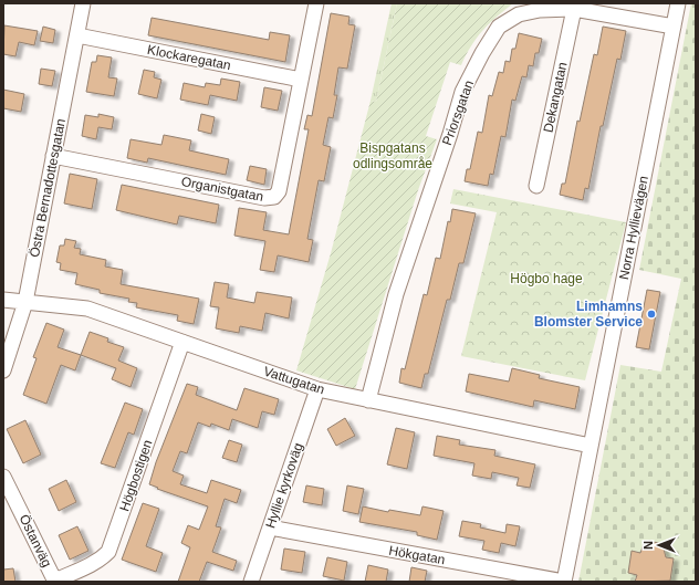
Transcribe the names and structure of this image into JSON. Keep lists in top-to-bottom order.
{
  "streets": {
    "street": [
      "Klockaregatan",
      "Dekangatan",
      "Priorsgatan",
      "Östra Bernadottesgatan",
      "Organistgatan",
      "Norra Hyllievägen",
      "Vattugatan",
      "Högbostigen",
      "Hyllie kyrkoväg",
      "Östanväg",
      "Hökgatan"
    ]
  },
  "crossings": [
    ["Klockaregatan", "Östra Bernadottesgatan"],
    ["Klockaregatan", "Organistgatan"],
    ["Dekangatan", "Priorsgatan"],
    ["Priorsgatan", "Norra Hyllievägen"],
    ["Priorsgatan", "Vattugatan"],
    ["Östra Bernadottesgatan", "Organistgatan"],
    ["Östra Bernadottesgatan", "Vattugatan"],
    ["Norra Hyllievägen", "Vattugatan"],
    ["Norra Hyllievägen", "Hökgatan"],
    ["Vattugatan", "Högbostigen"],
    ["Vattugatan", "Hyllie kyrkoväg"],
    ["Högbostigen", "Östanväg"],
    ["Hyllie kyrkoväg", "Hökgatan"]
  ],
  "parks": ["Bispgatans odlingsområe", "Högbo hage"],
  "places": ["Limhamns Blomster Service"],
  "north": "left"
}
